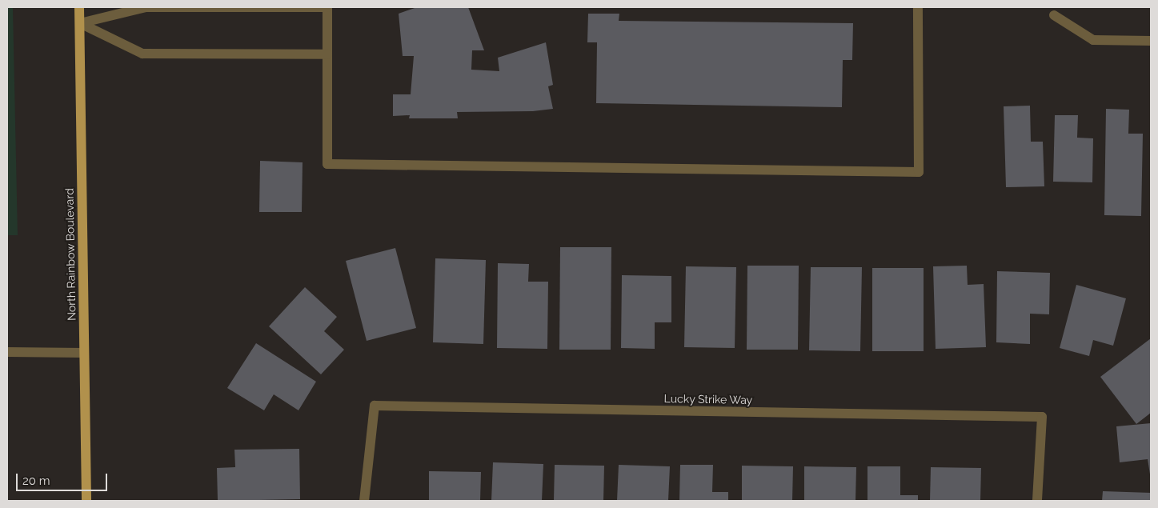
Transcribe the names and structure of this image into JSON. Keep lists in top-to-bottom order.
{
  "streets": {
    "main road": ["North Rainbow Boulevard"],
    "street": ["Lucky Strike Way"]
  },
  "scale_bar": "20 m"
}
